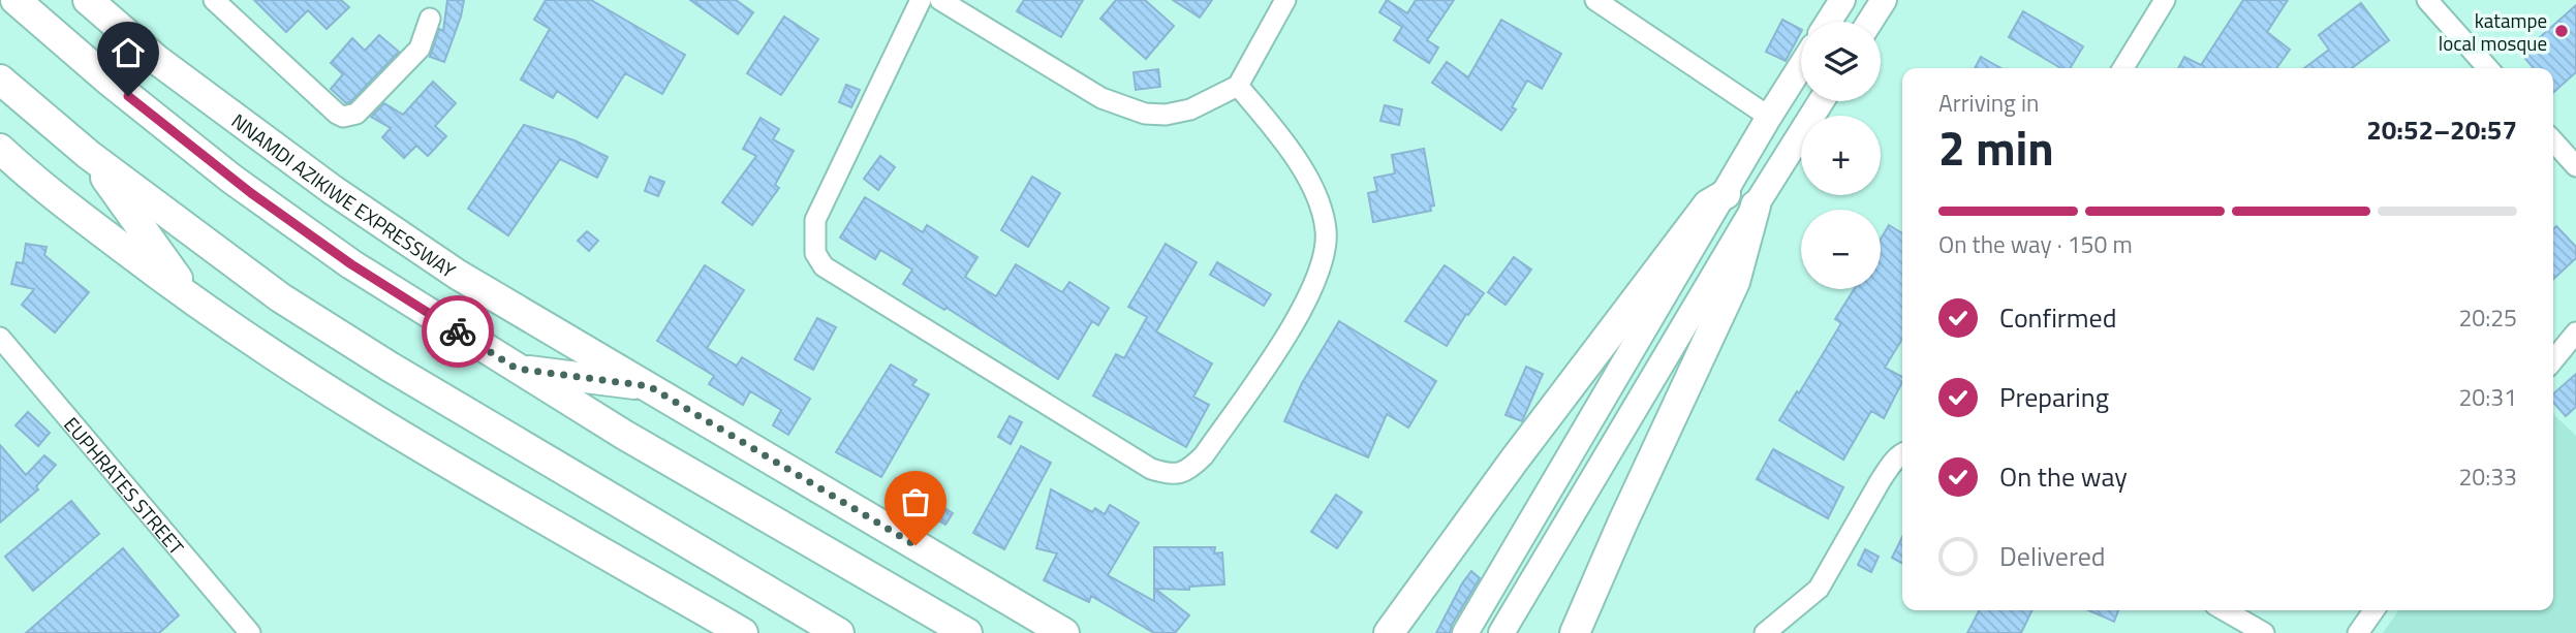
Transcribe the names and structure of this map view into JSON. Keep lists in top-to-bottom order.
{
  "streets": {
    "highway": ["NNAMDI AZIKIWE EXPRESSWAY"],
    "street": ["EUPHRATES STREET"]
  },
  "places": ["katampe local mosque"],
  "page": {
    "map_buttons": ["+", "−"],
    "heading": ["2 min", "Arriving in", "20:52–20:57"],
    "bar": "On the way · 150 m",
    "list": [
      ["Confirmed", "20:25"],
      ["Preparing", "20:31"],
      ["On the way", "20:33"],
      "Delivered"
    ]
  }
}
